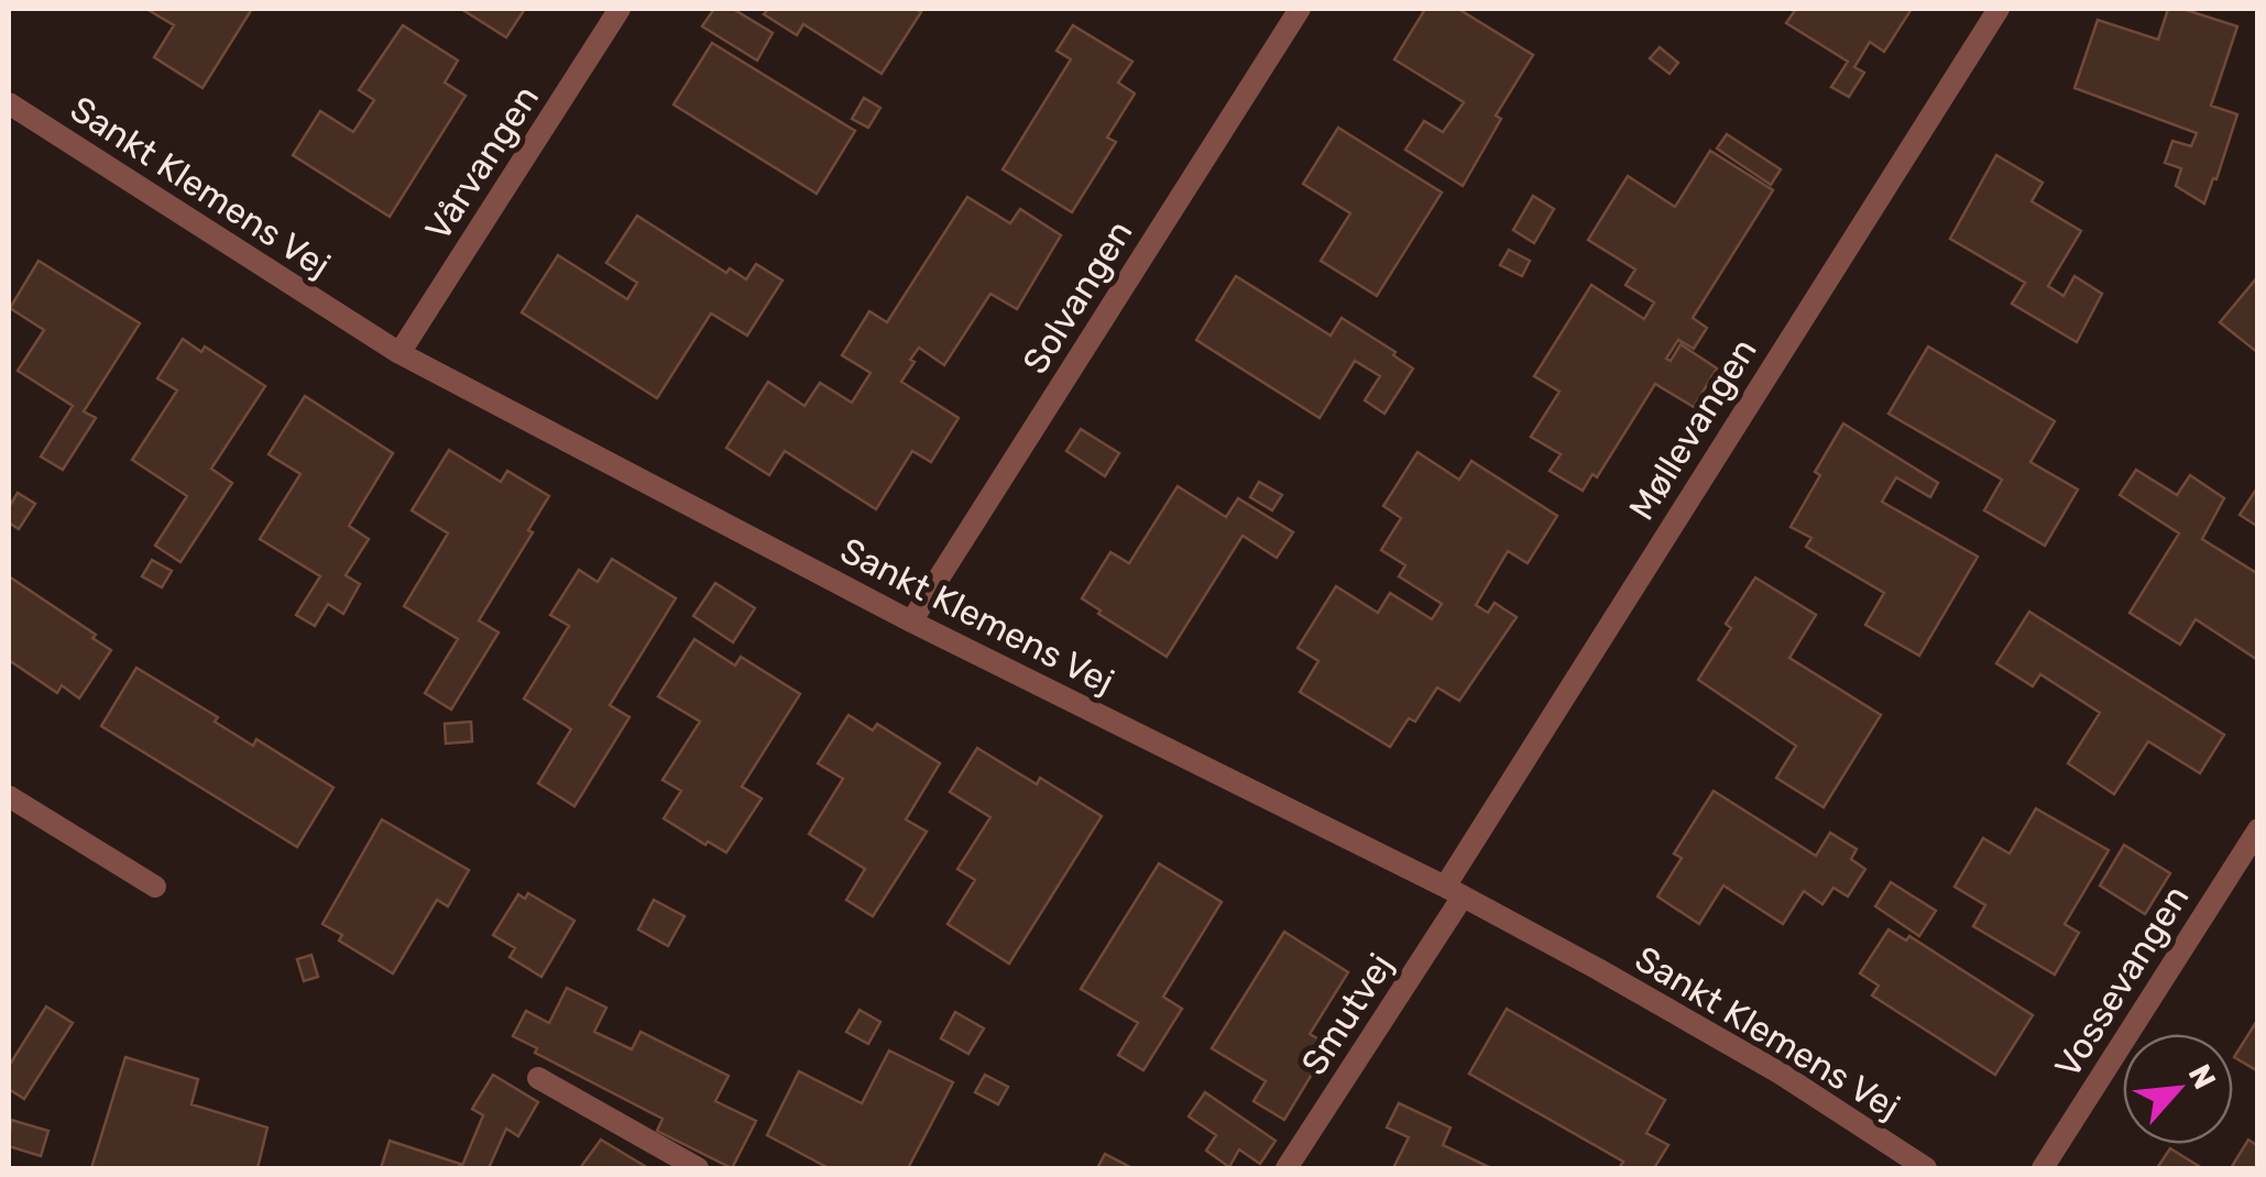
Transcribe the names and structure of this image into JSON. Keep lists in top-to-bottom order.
{
  "streets": {
    "street": [
      "Vårvangen",
      "Sankt Klemens Vej",
      "Solvangen",
      "Møllevangen",
      "Vossevangen",
      "Smutvej"
    ]
  },
  "crossings": [
    ["Vårvangen", "Sankt Klemens Vej"],
    ["Sankt Klemens Vej", "Solvangen"],
    ["Sankt Klemens Vej", "Møllevangen"],
    ["Sankt Klemens Vej", "Smutvej"],
    ["Møllevangen", "Smutvej"]
  ],
  "north": "top right"
}
